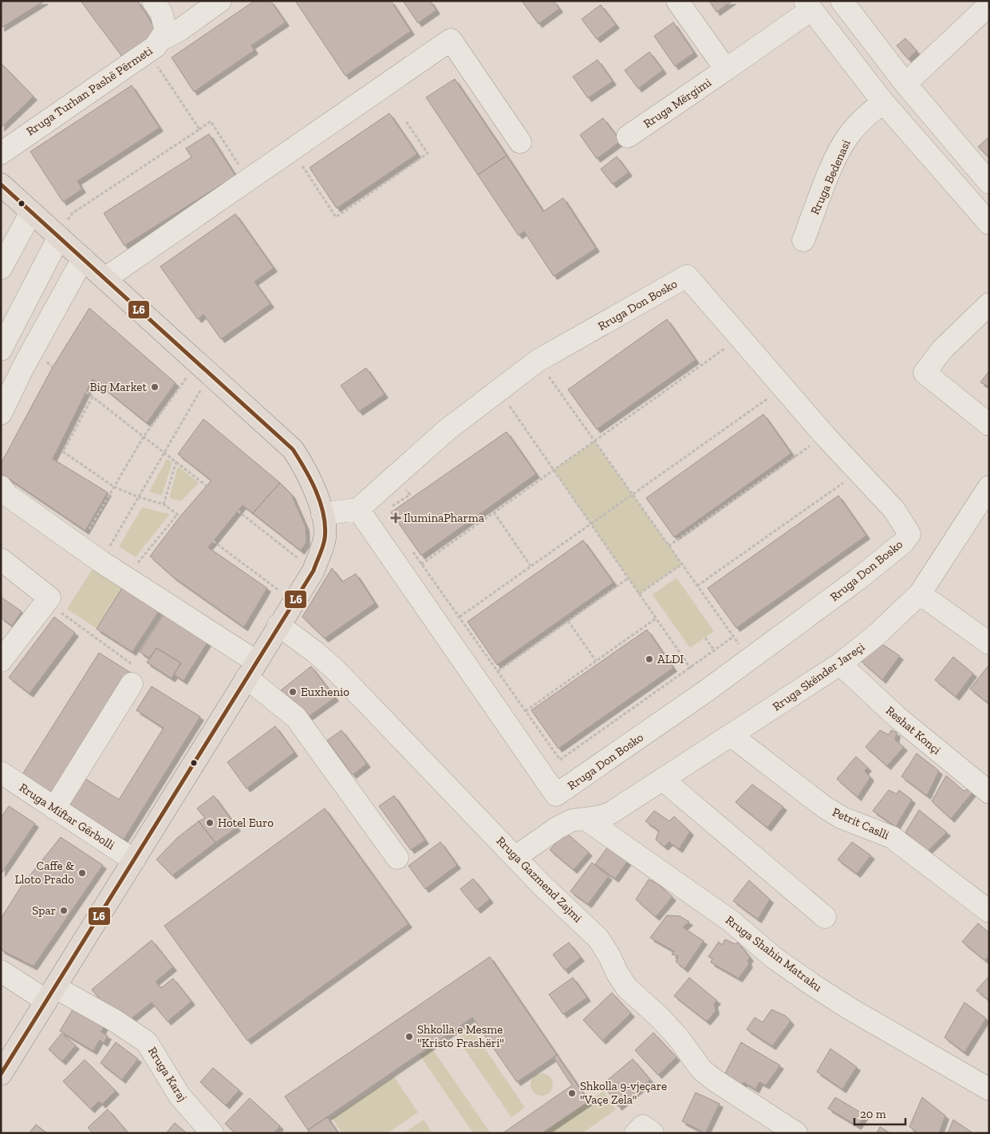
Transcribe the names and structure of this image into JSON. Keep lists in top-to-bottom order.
{
  "streets": {
    "street": [
      "Rruga Turhan Pashë Përmeti",
      "Rruga Mërgimi",
      "Rruga Bedenasi",
      "Rruga Don Bosko",
      "Rruga Skënder Jareçi",
      "Reshat Konçi",
      "Rruga Miftar Gërbolli",
      "Petrit Caslli",
      "Rruga Gazmend Zajmi",
      "Rruga Shahin Matraku",
      "Rruga Karaj"
    ]
  },
  "crossings": [
    ["Rruga Skënder Jareçi", "Reshat Konçi"],
    ["Rruga Skënder Jareçi", "Petrit Caslli"],
    ["Rruga Skënder Jareçi", "Rruga Gazmend Zajmi"],
    ["Rruga Skënder Jareçi", "Rruga Shahin Matraku"]
  ],
  "places": {
    "other": [
      "Big Market",
      "ALDI",
      "Euxhenio",
      "Hotel Euro",
      "Caffe & Lloto Prado",
      "Spar",
      "Shkolla e Mesme \"Kristo Frashëri\"",
      "Shkolla 9-vjeçare \"Vaçe Zela\""
    ],
    "health": ["IluminaPharma"]
  },
  "lines": ["transit line L6"],
  "scale_bar": "20 m"
}
